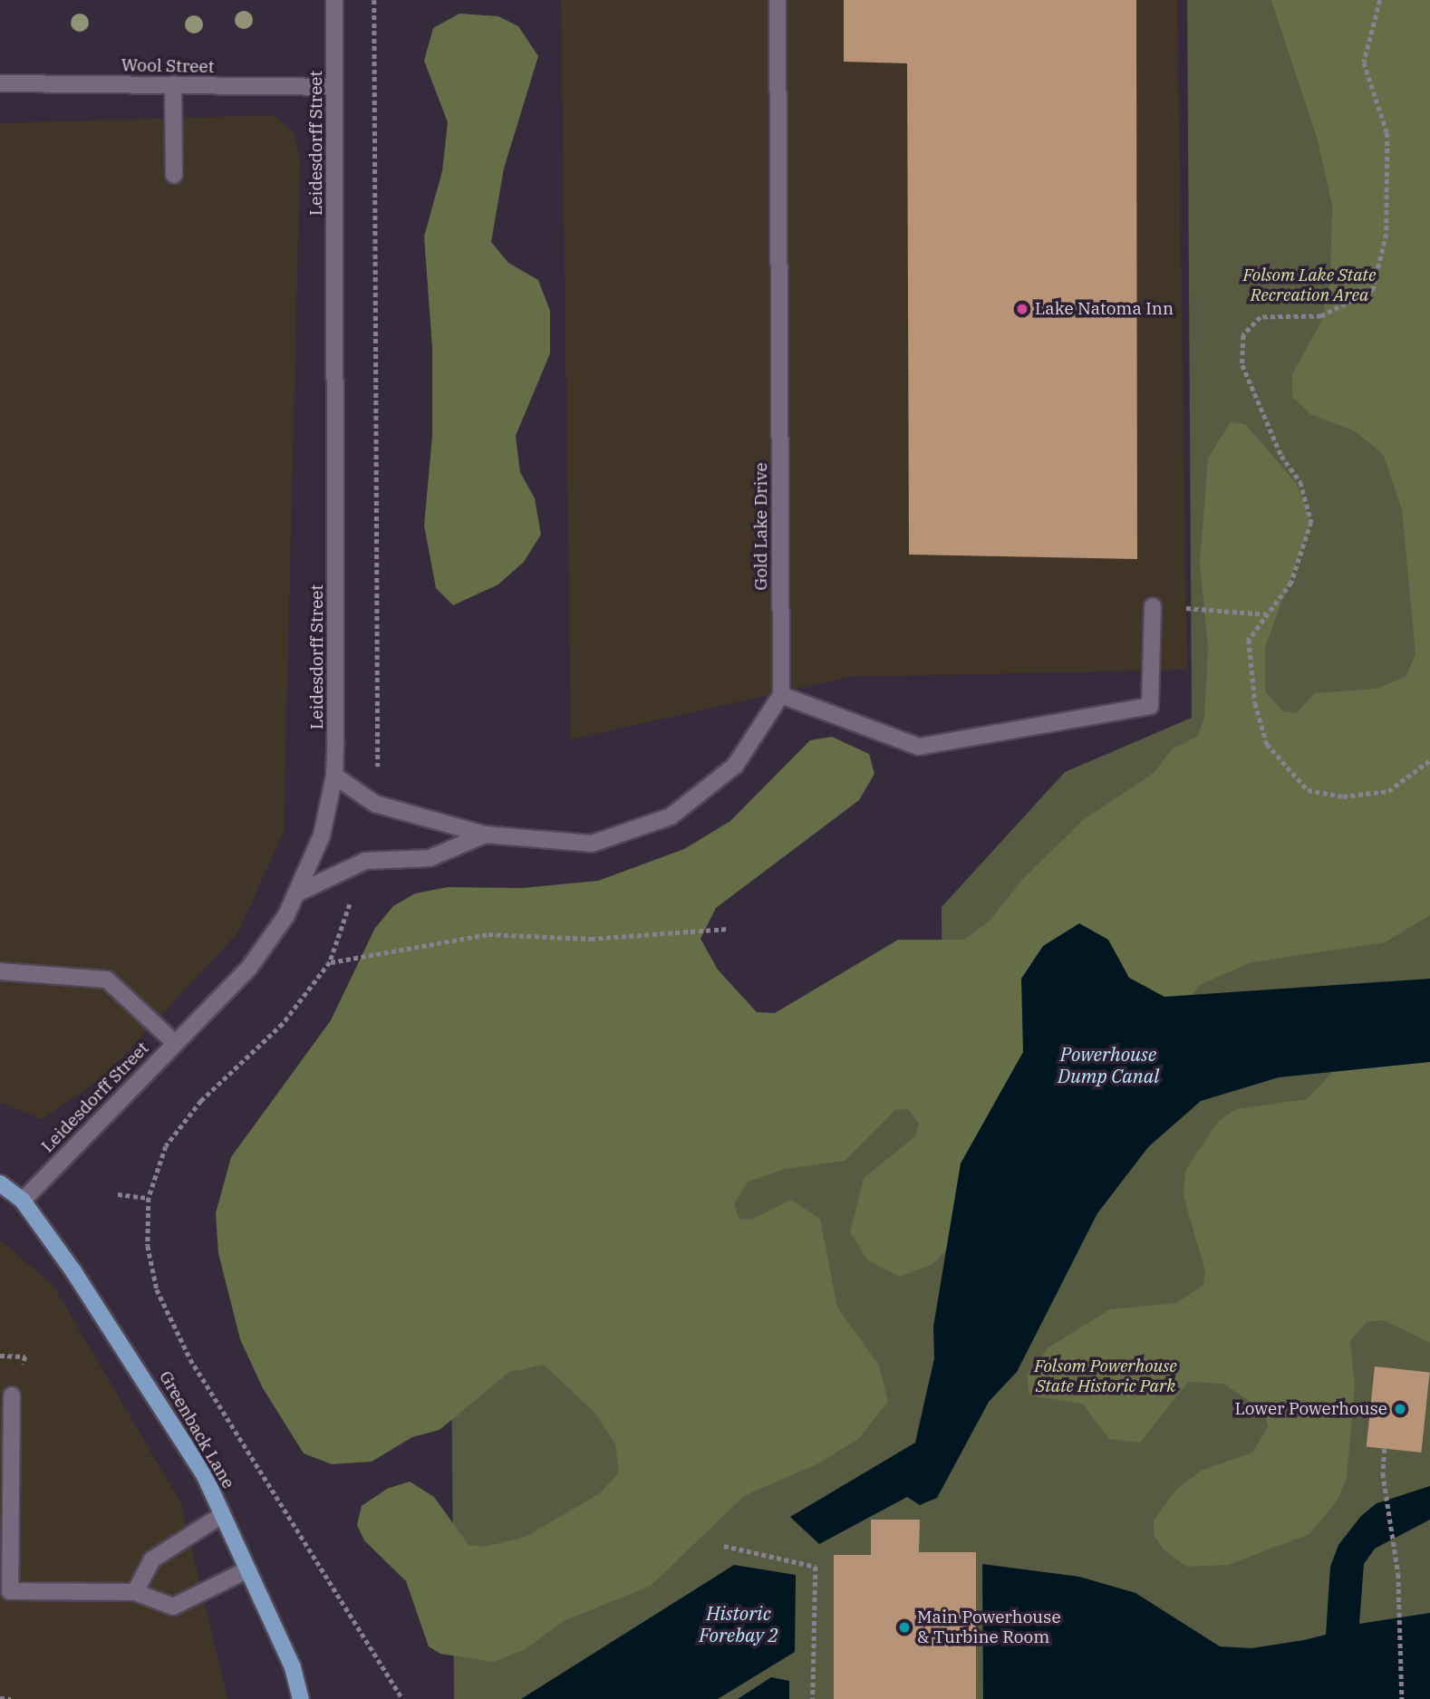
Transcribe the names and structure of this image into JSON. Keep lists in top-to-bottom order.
{
  "streets": {
    "main road": ["Greenback Lane"],
    "street": ["Wool Street", "Leidesdorff Street", "Gold Lake Drive"]
  },
  "crossings": [
    ["Wool Street", "Leidesdorff Street"],
    ["Leidesdorff Street", "Greenback Lane"]
  ],
  "water": ["Powerhouse Dump Canal", "Historic Forebay 2"],
  "parks": ["Folsom Lake State Recreation Area", "Folsom Powerhouse State Historic Park"],
  "places": ["Lake Natoma Inn", "Lower Powerhouse", "Main Powerhouse & Turbine Room"]
}
